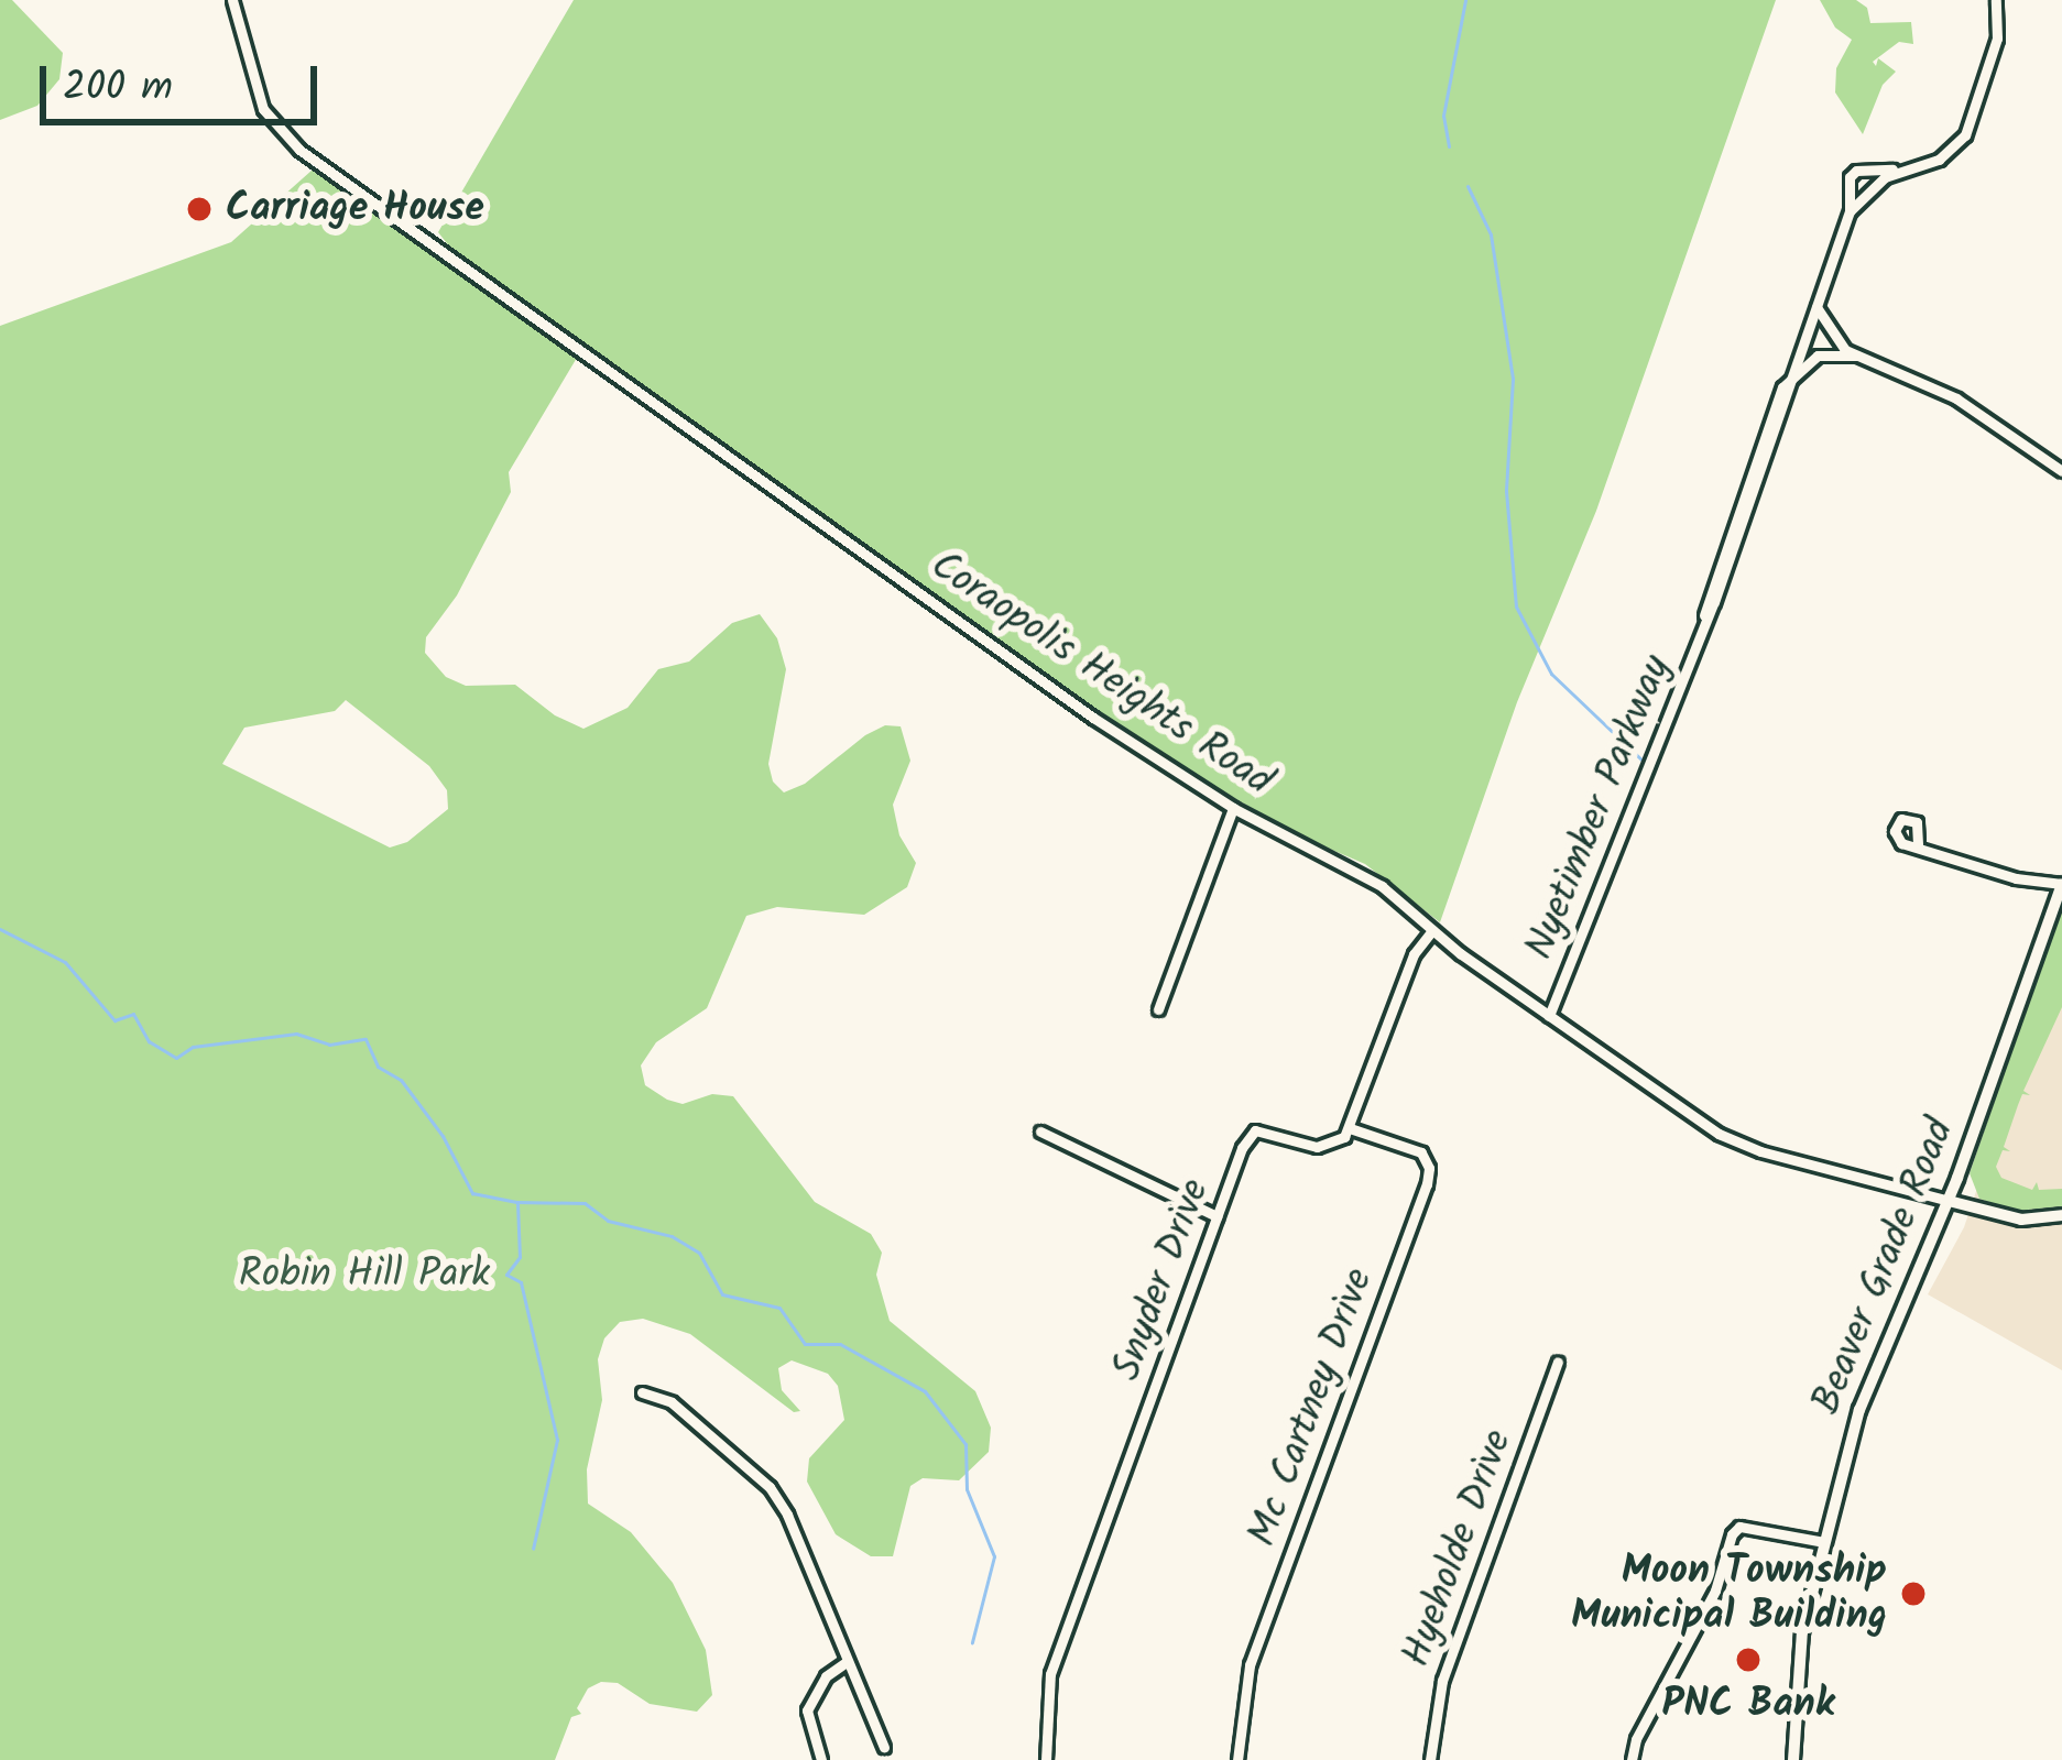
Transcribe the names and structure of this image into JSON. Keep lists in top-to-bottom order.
{
  "streets": {
    "main road": ["Coraopolis Heights Road", "Beaver Grade Road"],
    "street": [
      "Nyetimber Parkway",
      "Snyder Drive",
      "Mc Cartney Drive",
      "Hyeholde Drive"
    ]
  },
  "crossings": [
    ["Coraopolis Heights Road", "Nyetimber Parkway"],
    ["Coraopolis Heights Road", "Beaver Grade Road"],
    ["Snyder Drive", "Mc Cartney Drive"]
  ],
  "parks": ["Robin Hill Park"],
  "places": ["Carriage House", "Moon Township Municipal Building", "PNC Bank"],
  "scale_bar": "200 m"
}
